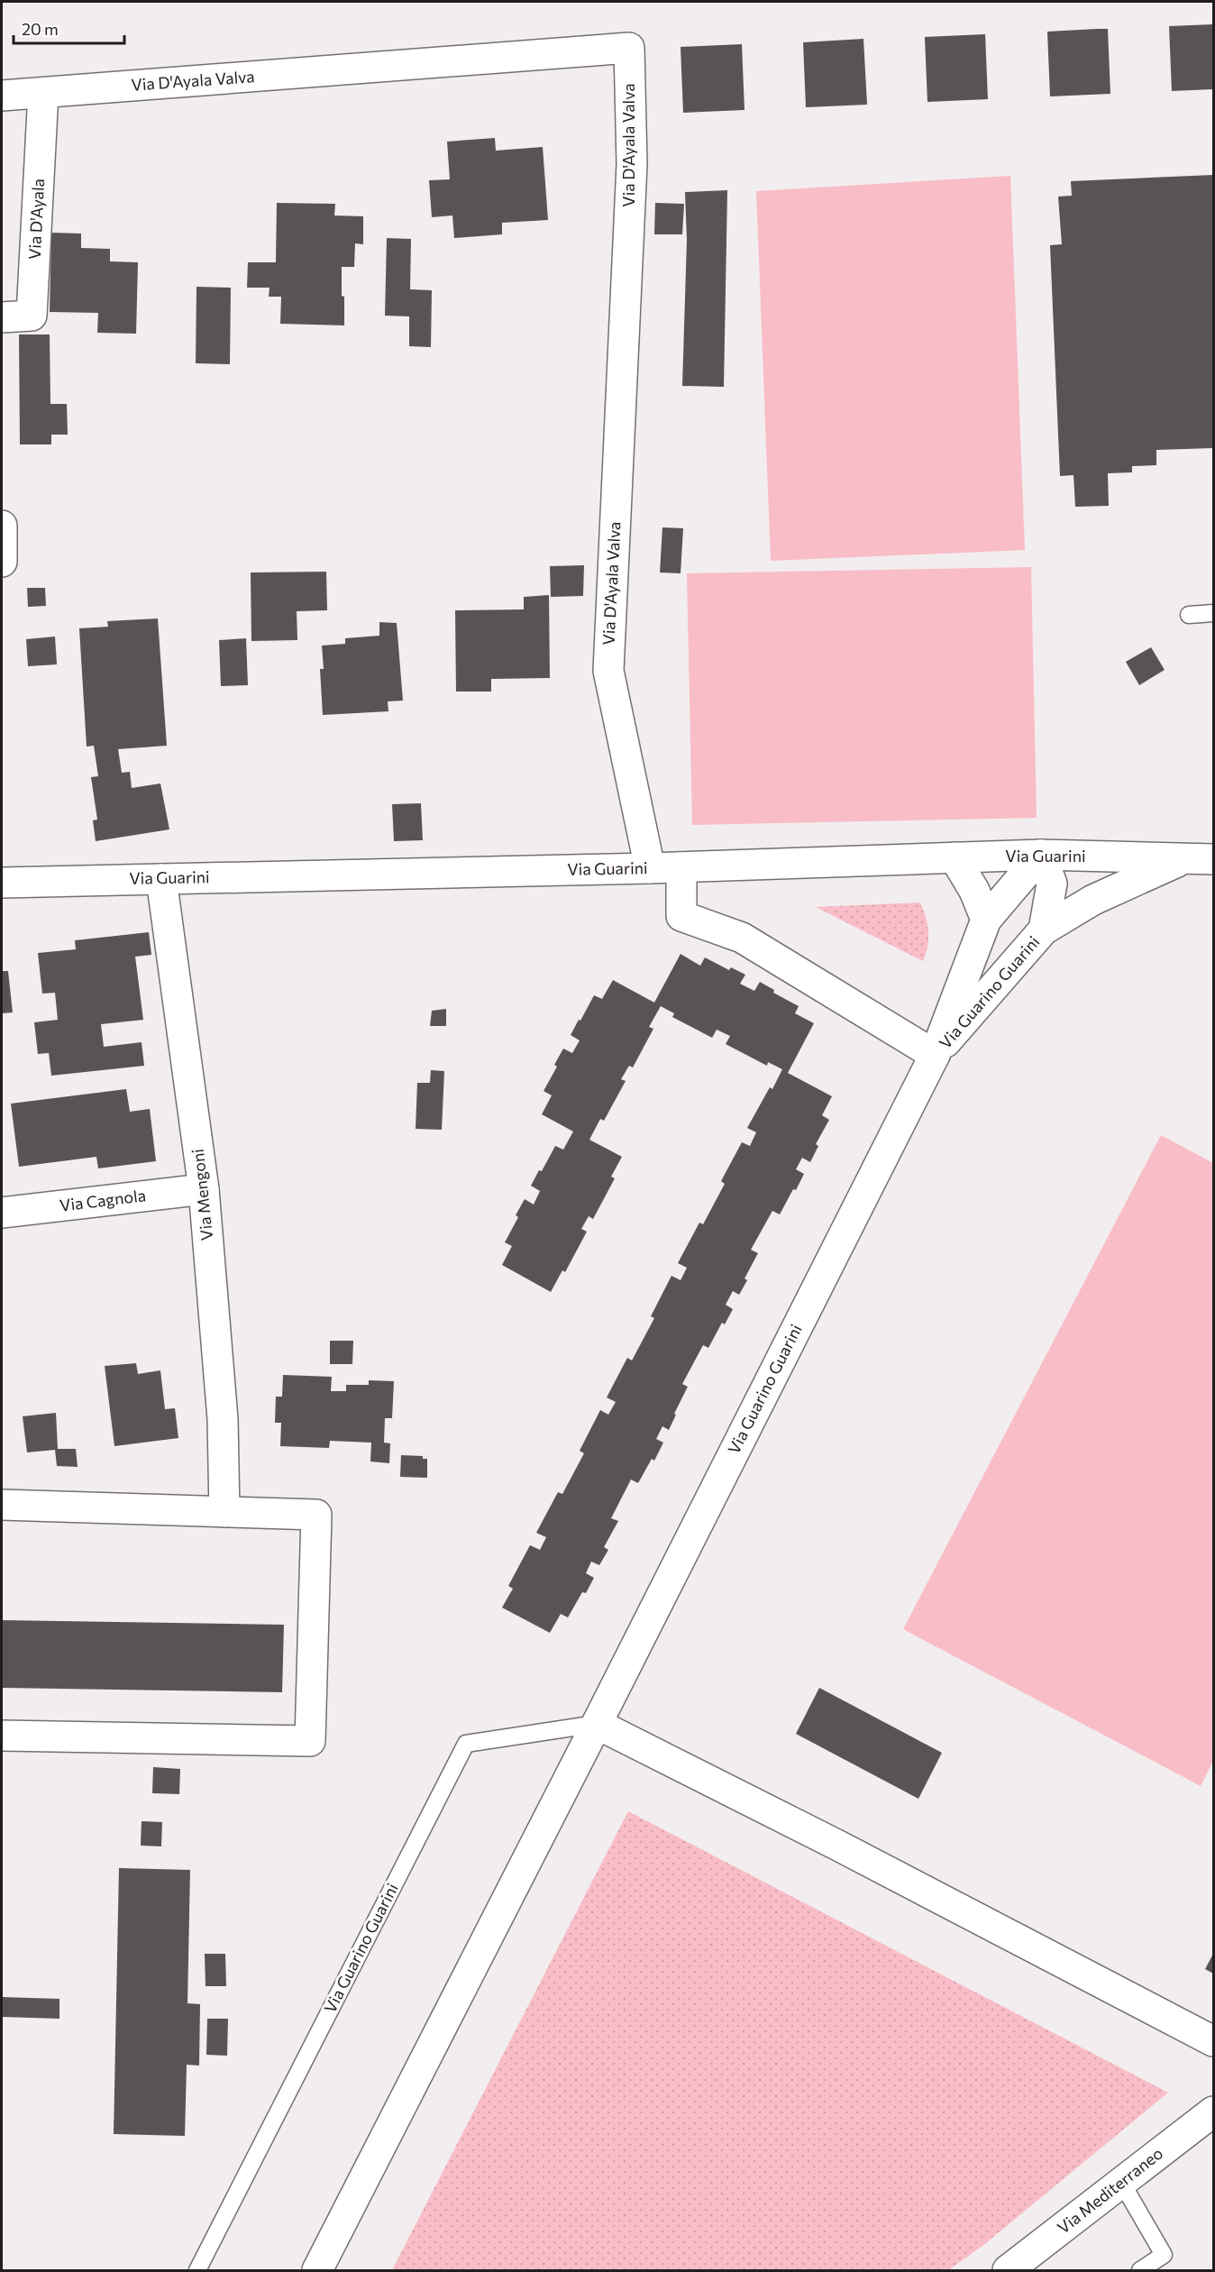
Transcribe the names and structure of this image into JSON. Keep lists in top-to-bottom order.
{
  "streets": {
    "street": [
      "Via D'Ayala Valva",
      "Via D'Ayala",
      "Via Guarini",
      "Via Guarino Guarini",
      "Via Mengoni",
      "Via Cagnola",
      "Via Mediterraneo"
    ]
  },
  "crossings": [
    ["Via D'Ayala Valva", "Via D'Ayala"],
    ["Via D'Ayala Valva", "Via Guarini"],
    ["Via Guarini", "Via Guarino Guarini"],
    ["Via Guarini", "Via Mengoni"],
    ["Via Mengoni", "Via Cagnola"]
  ],
  "scale_bar": "20 m"
}
